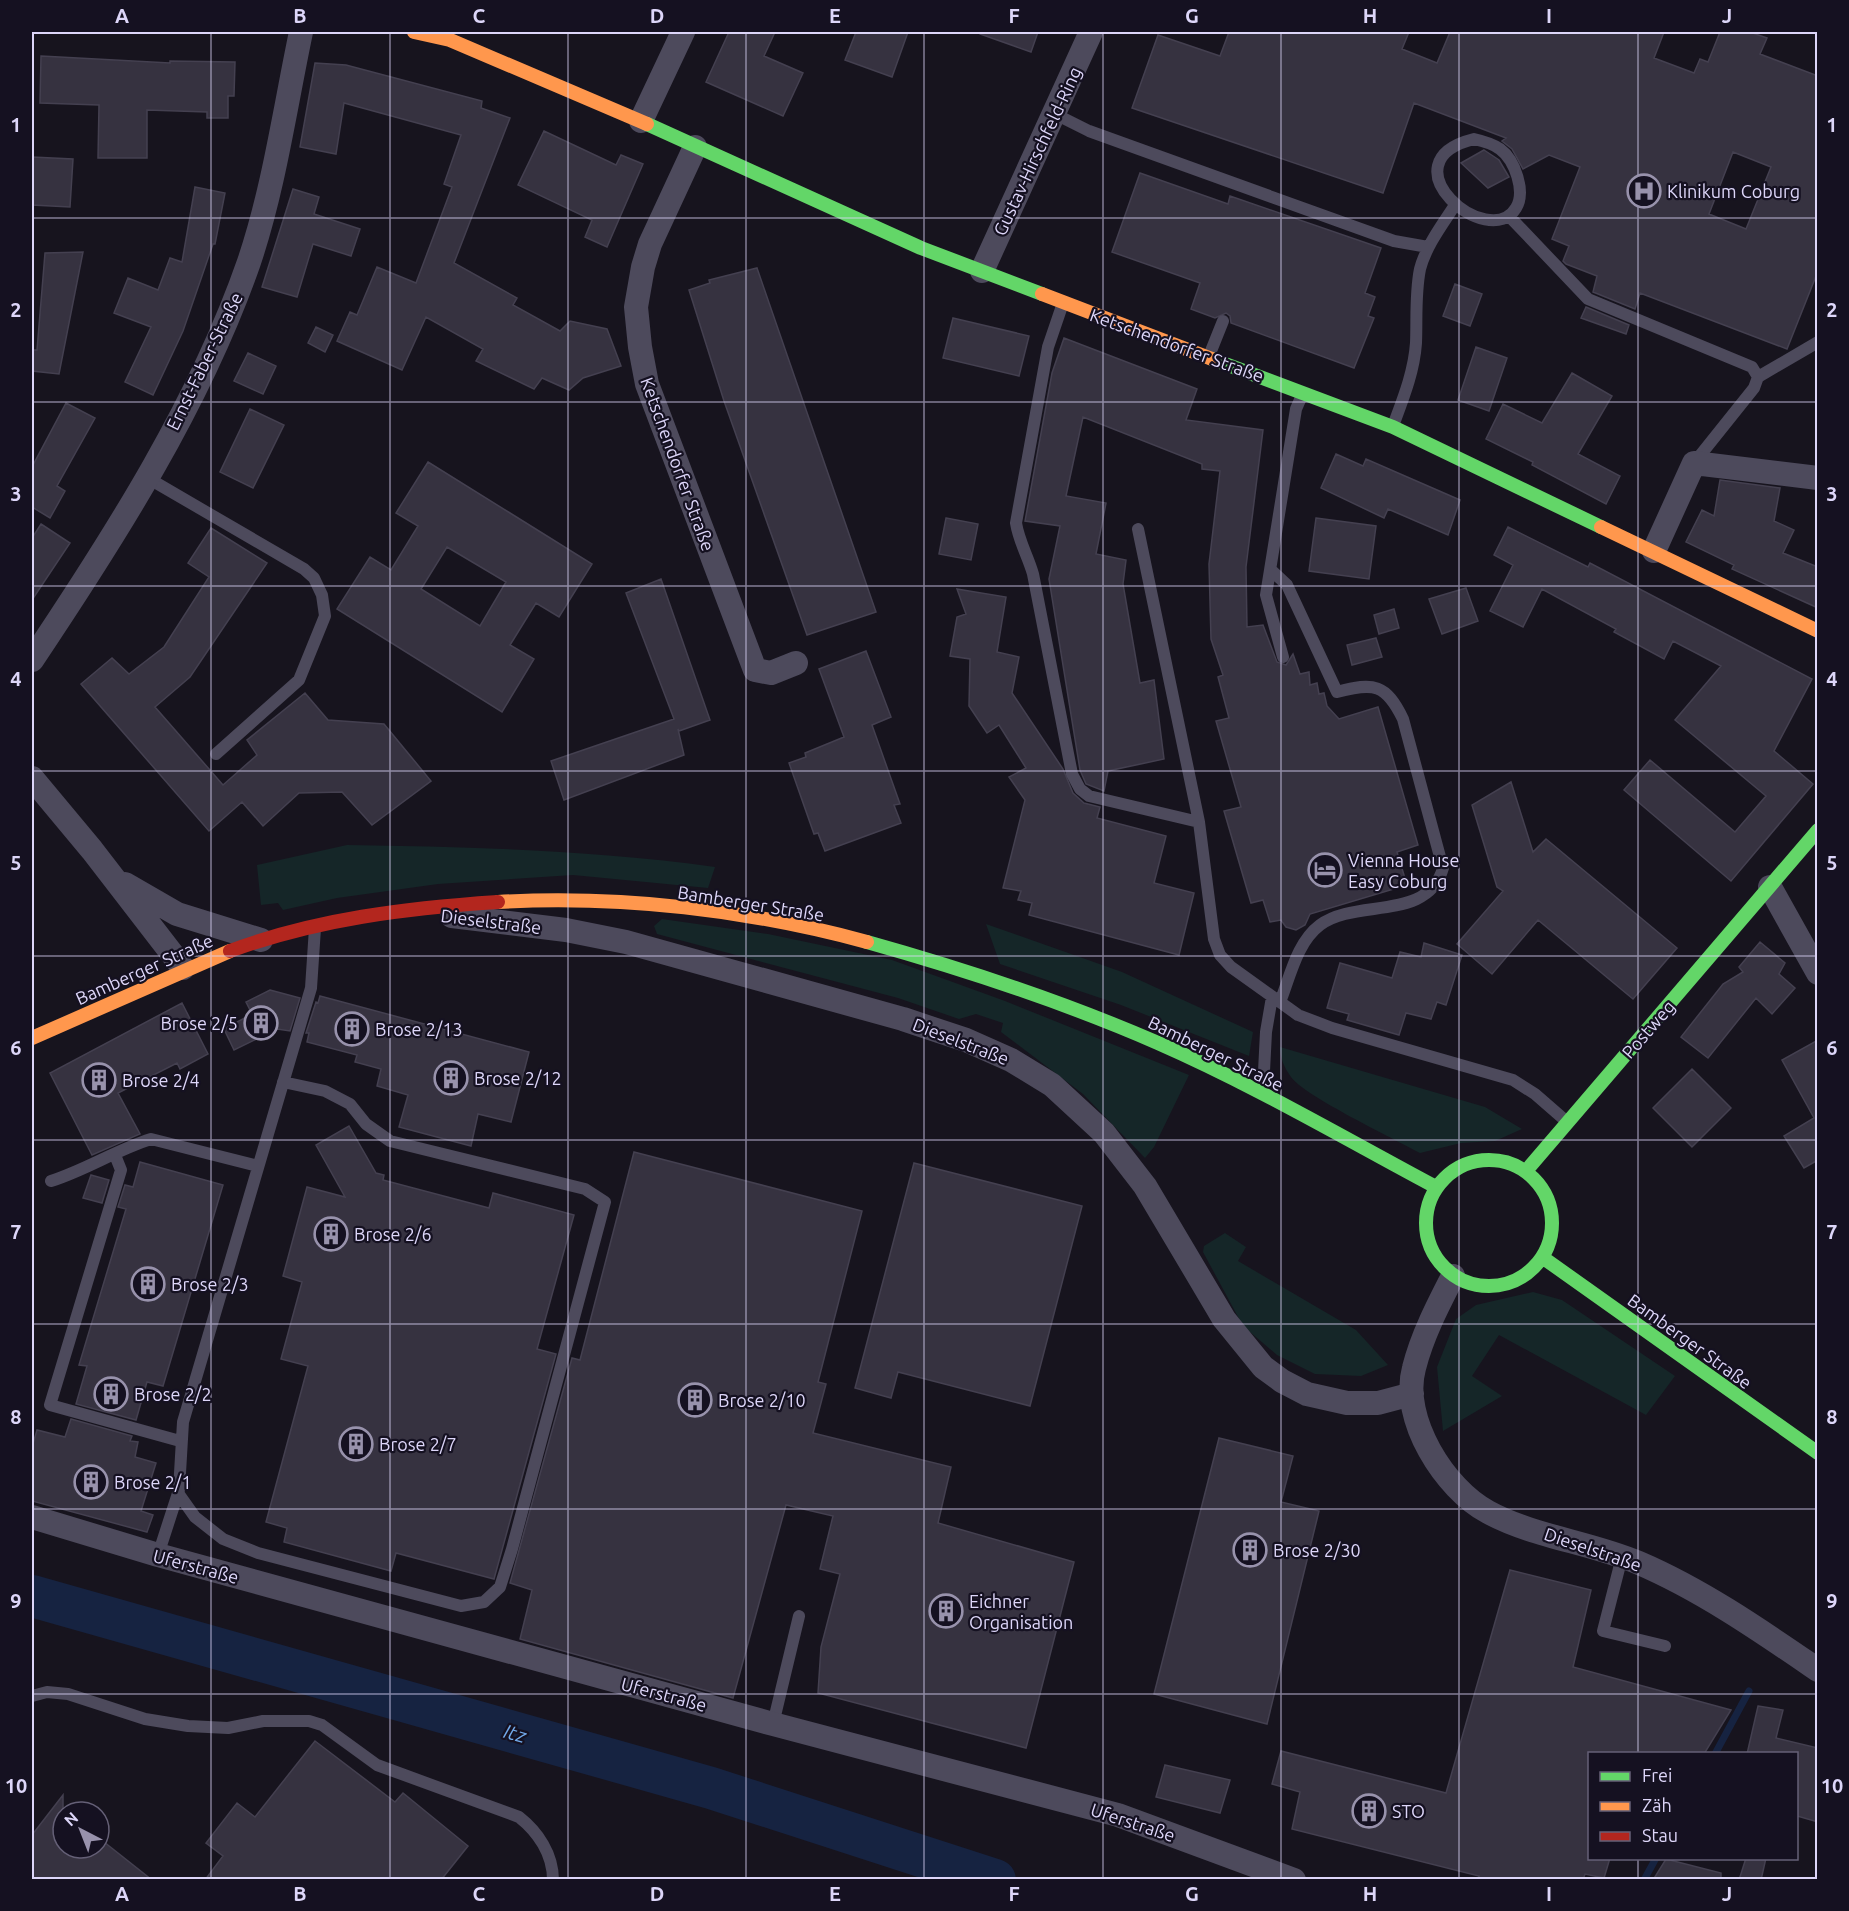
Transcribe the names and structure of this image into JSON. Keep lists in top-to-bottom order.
{
  "streets": {
    "street": [
      "Gustav-Hirschfeld-Ring",
      "Ketschendorfer Straße",
      "Ernst-Faber-Straße",
      "Bamberger Straße",
      "Dieselstraße",
      "Postweg",
      "Uferstraße"
    ]
  },
  "crossings": [
    ["Gustav-Hirschfeld-Ring", "Ketschendorfer Straße"],
    ["Bamberger Straße", "Dieselstraße"],
    ["Bamberger Straße", "Postweg"],
    ["Dieselstraße", "Postweg"]
  ],
  "water": ["Itz"],
  "places": {
    "hospital": ["Klinikum Coburg"],
    "hotel": ["Vienna House Easy Coburg"],
    "building": [
      "Brose 2/5",
      "Brose 2/13",
      "Brose 2/12",
      "Brose 2/4",
      "Brose 2/6",
      "Brose 2/3",
      "Brose 2/2",
      "Brose 2/10",
      "Brose 2/7",
      "Brose 2/1",
      "Brose 2/30",
      "Eichner Organisation",
      "STO"
    ]
  },
  "legend": ["Frei", "Zäh", "Stau"],
  "north": "top left",
  "grid": {
    "columns": [
      "A",
      "B",
      "C",
      "D",
      "E",
      "F",
      "G",
      "H",
      "I",
      "J"
    ],
    "rows": [
      "1",
      "2",
      "3",
      "4",
      "5",
      "6",
      "7",
      "8",
      "9",
      "10"
    ]
  }
}
